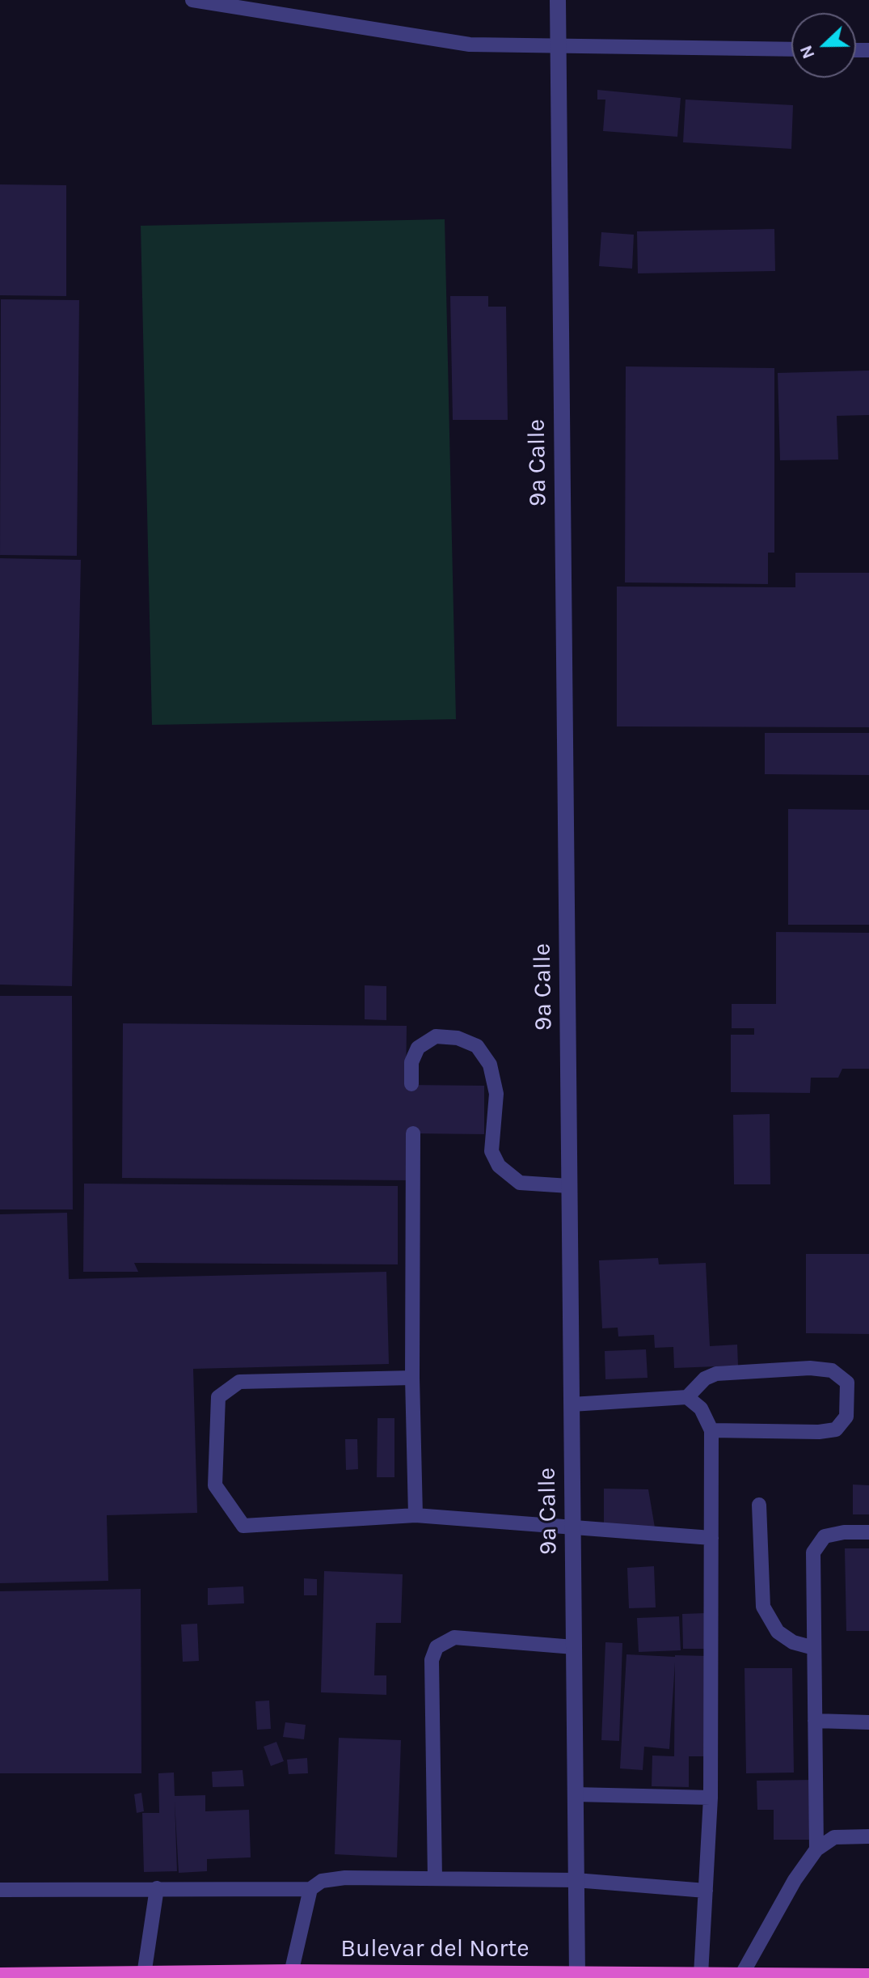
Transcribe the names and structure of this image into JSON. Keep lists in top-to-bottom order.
{
  "streets": {
    "highway": ["Bulevar del Norte"],
    "street": ["9a Calle"]
  },
  "crossings": [
    ["9a Calle", "Bulevar del Norte"]
  ],
  "north": "left"
}
